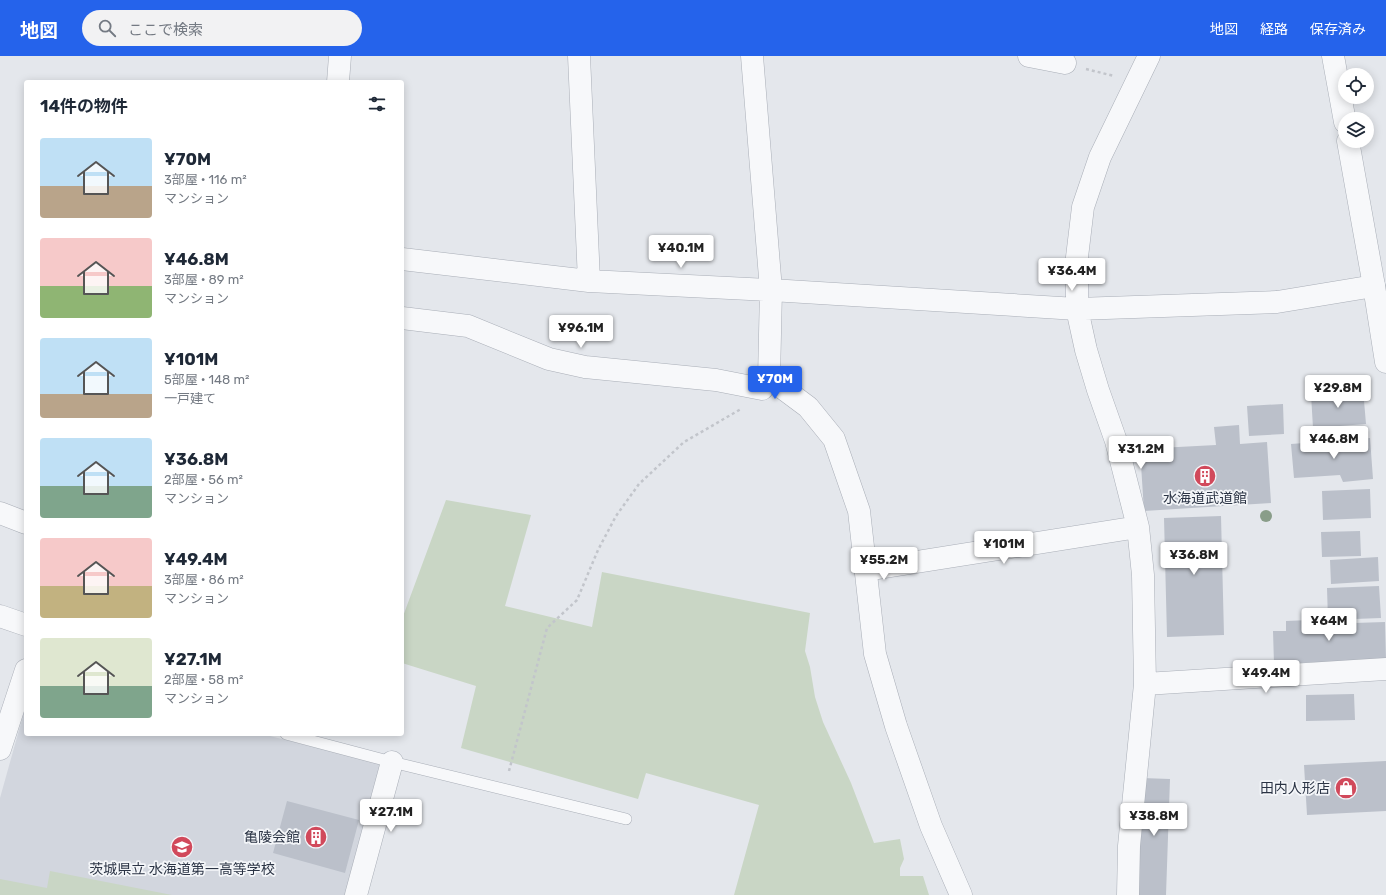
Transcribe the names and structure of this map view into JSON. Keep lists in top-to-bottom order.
{
  "places": {
    "building": ["水海道武道館", "亀陵会館"],
    "shop": ["田内人形店"],
    "school or university": ["茨城県立 水海道第一高等学校"]
  },
  "page": {
    "header": "地図",
    "search": "ここで検索",
    "nav": ["地図", "経路", "保存済み"],
    "heading": "14件の物件",
    "list": [
      {
        "name": "¥70M",
        "note": "3部屋 · 116 m² · マンション"
      },
      {
        "name": "¥46.8M",
        "note": "3部屋 · 89 m² · マンション"
      },
      {
        "name": "¥101M",
        "note": "5部屋 · 148 m² · 一戸建て"
      },
      {
        "name": "¥36.8M",
        "note": "2部屋 · 56 m² · マンション"
      },
      {
        "name": "¥49.4M",
        "note": "3部屋 · 86 m² · マンション"
      },
      {
        "name": "¥27.1M",
        "note": "2部屋 · 58 m² · マンション"
      }
    ],
    "price": [
      "¥40.1M",
      "¥36.4M",
      "¥96.1M",
      "¥70M",
      "¥29.8M",
      "¥46.8M",
      "¥31.2M",
      "¥101M",
      "¥36.8M",
      "¥55.2M",
      "¥64M",
      "¥49.4M",
      "¥27.1M",
      "¥38.8M"
    ]
  }
}
